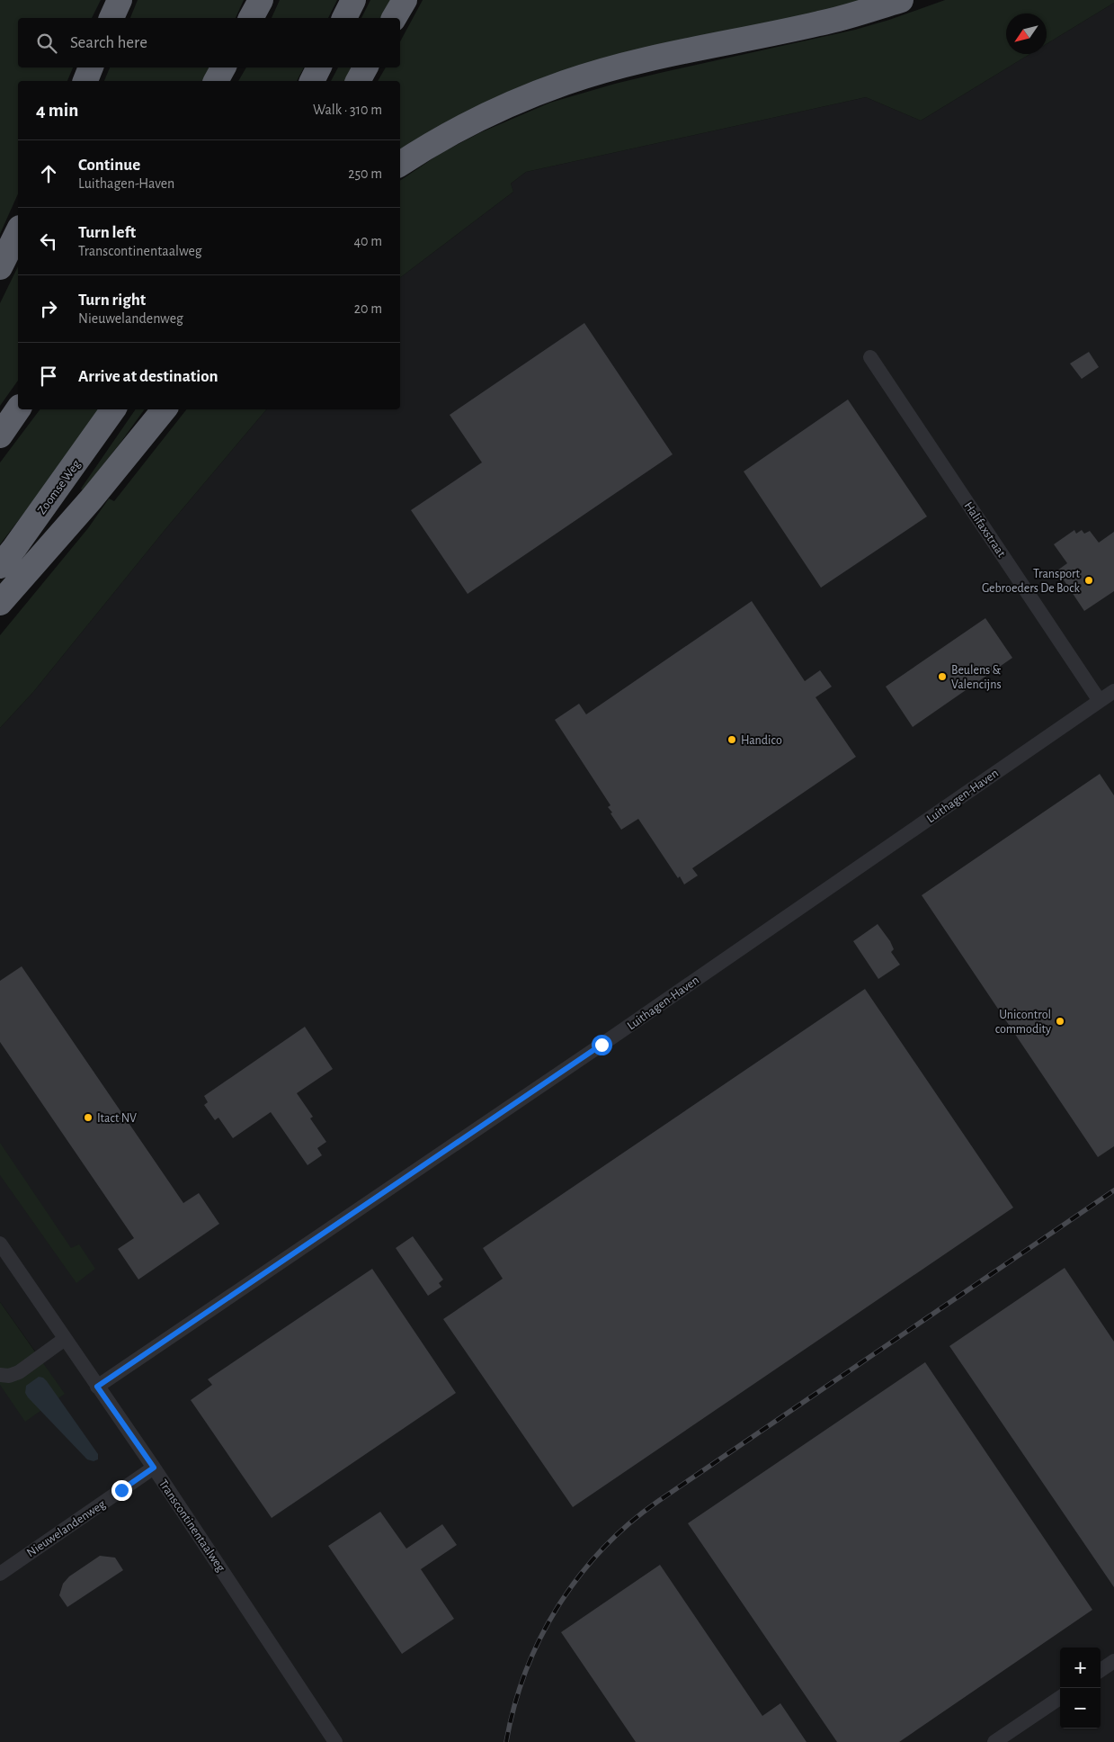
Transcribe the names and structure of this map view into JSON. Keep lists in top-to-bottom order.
{
  "streets": {
    "highway": ["Zoomse Weg"],
    "street": [
      "Halifaxstraat",
      "Luithagen-Haven",
      "Transcontinentaalweg",
      "Nieuwelandenweg"
    ]
  },
  "crossings": [
    ["Halifaxstraat", "Luithagen-Haven"],
    ["Luithagen-Haven", "Transcontinentaalweg"],
    ["Transcontinentaalweg", "Nieuwelandenweg"]
  ],
  "places": [
    "Transport Gebroeders De Bock",
    "Beulens & Valencijns",
    "Handico",
    "Unicontrol commodity",
    "Itact NV"
  ],
  "north": "bottom left",
  "page": {
    "search": "Search here",
    "heading": ["4 min", "Walk · 310 m"],
    "list": [
      ["Continue", "Luithagen-Haven", "250 m"],
      ["Turn left", "Transcontinentaalweg", "40 m"],
      ["Turn right", "Nieuwelandenweg", "20 m"],
      "Arrive at destination"
    ],
    "map_buttons": ["+", "−"]
  }
}
